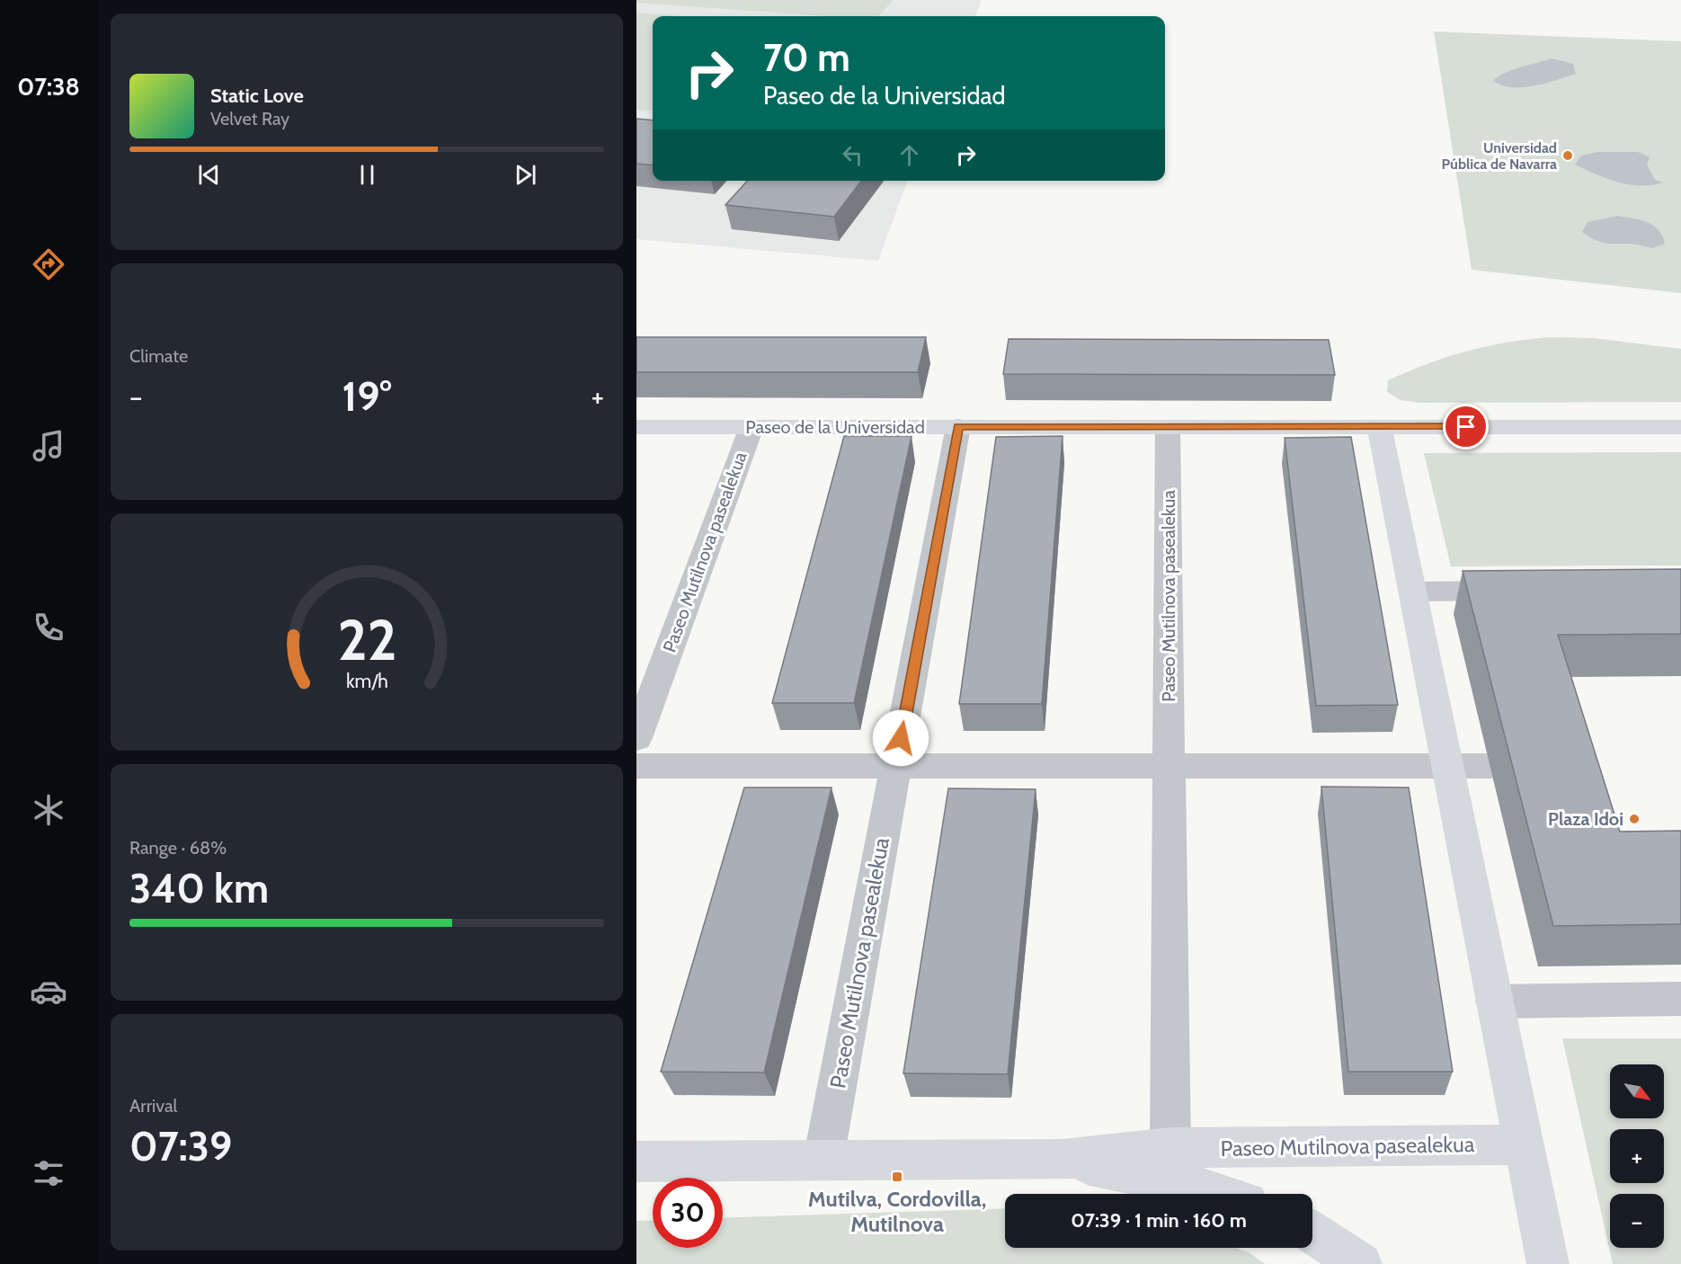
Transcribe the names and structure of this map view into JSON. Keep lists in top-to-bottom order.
{
  "streets": {
    "street": ["Paseo de la Universidad", "Paseo Mutilnova pasealekua"]
  },
  "crossings": [
    ["Paseo de la Universidad", "Paseo Mutilnova pasealekua"]
  ],
  "places": {
    "other": ["Universidad Pública de Navarra", "Plaza Idoi"],
    "transit": ["Mutilva, Cordovilla, Mutilnova"]
  },
  "north": "bottom right",
  "page": {
    "tabs": "07:38",
    "turn": ["70 m", "Paseo de la Universidad"],
    "song": ["Static Love", "Velvet Ray"],
    "tile": [
      "Climate",
      ["Range · 68%", "340 km"],
      ["Arrival", "07:39"]
    ],
    "heat": ["−", "19°", "+"],
    "map_buttons": ["+", "−"],
    "limit": "30",
    "trip": "07:39 · 1 min · 160 m",
    "gauge": ["22", "km/h"]
  }
}
